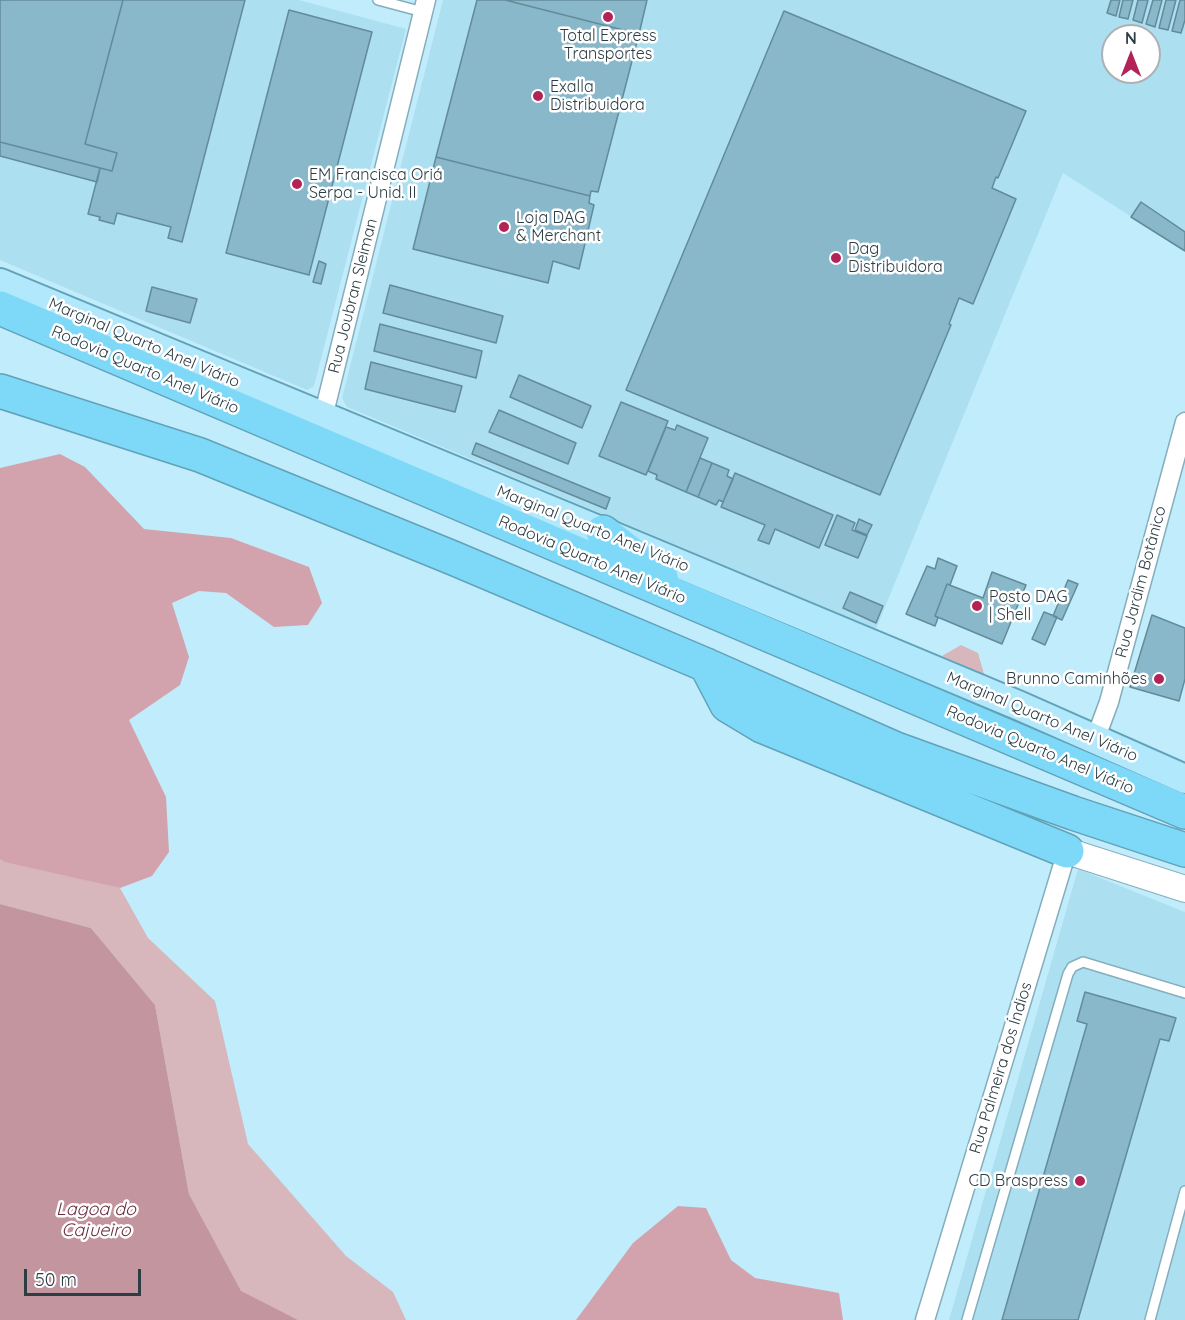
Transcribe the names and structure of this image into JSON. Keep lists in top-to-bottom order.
{
  "streets": {
    "highway": ["Rodovia Quarto Anel Viário"],
    "main road": ["Marginal Quarto Anel Viário"],
    "street": ["Rua Joubran Sleiman", "Rua Jardim Botânico", "Rua Palmeira dos Índios"]
  },
  "crossings": [
    ["Rua Joubran Sleiman", "Marginal Quarto Anel Viário"],
    ["Marginal Quarto Anel Viário", "Rodovia Quarto Anel Viário"],
    ["Marginal Quarto Anel Viário", "Rua Jardim Botânico"],
    ["Rodovia Quarto Anel Viário", "Rua Jardim Botânico"]
  ],
  "water": ["Lagoa do Cajueiro"],
  "places": [
    "Total Express Transportes",
    "Exalla Distribuidora",
    "EM Francisca Oriá Serpa - Unid. II",
    "Loja DAG & Merchant",
    "Dag Distribuidora",
    "Posto DAG | Shell",
    "Brunno Caminhões",
    "CD Braspress"
  ],
  "scale_bar": "50 m",
  "north": "top"
}
